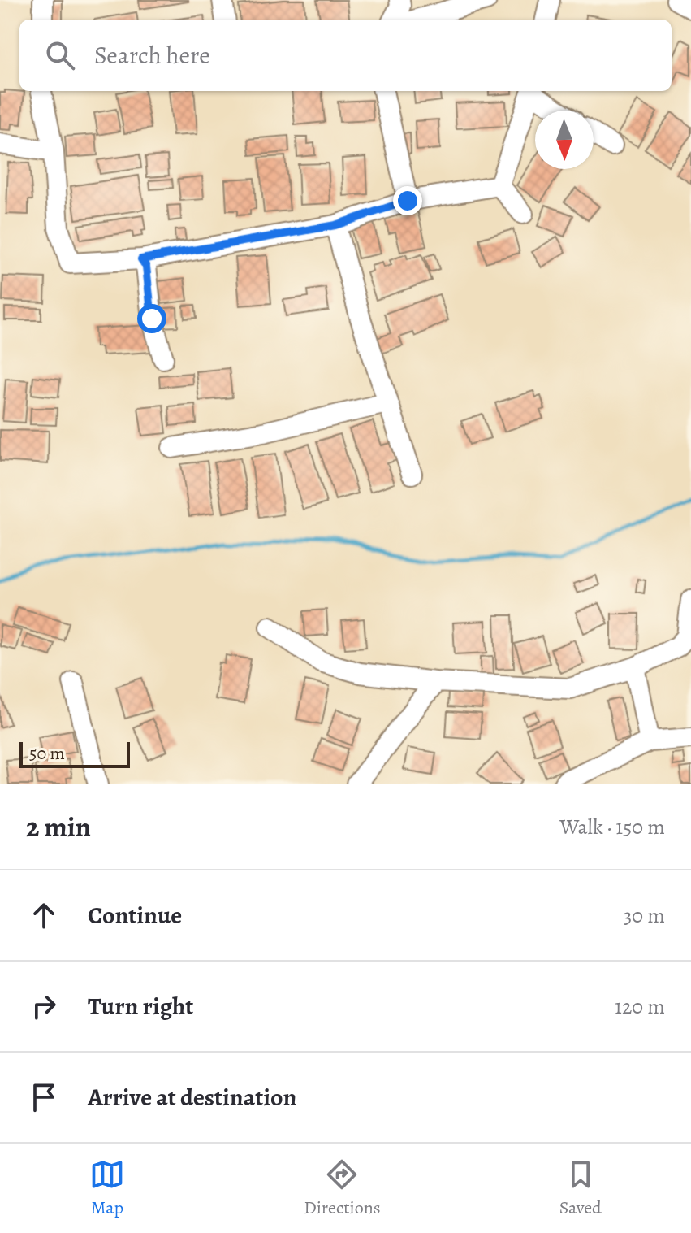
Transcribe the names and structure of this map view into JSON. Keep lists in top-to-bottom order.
{
  "scale_bar": "50 m",
  "north": "bottom",
  "page": {
    "search": "Search here",
    "scale": "50 m",
    "heading": ["2 min", "Walk · 150 m"],
    "list": [
      ["Continue", "30 m"],
      ["Turn right", "120 m"],
      "Arrive at destination"
    ],
    "nav": ["Map", "Directions", "Saved"]
  }
}
